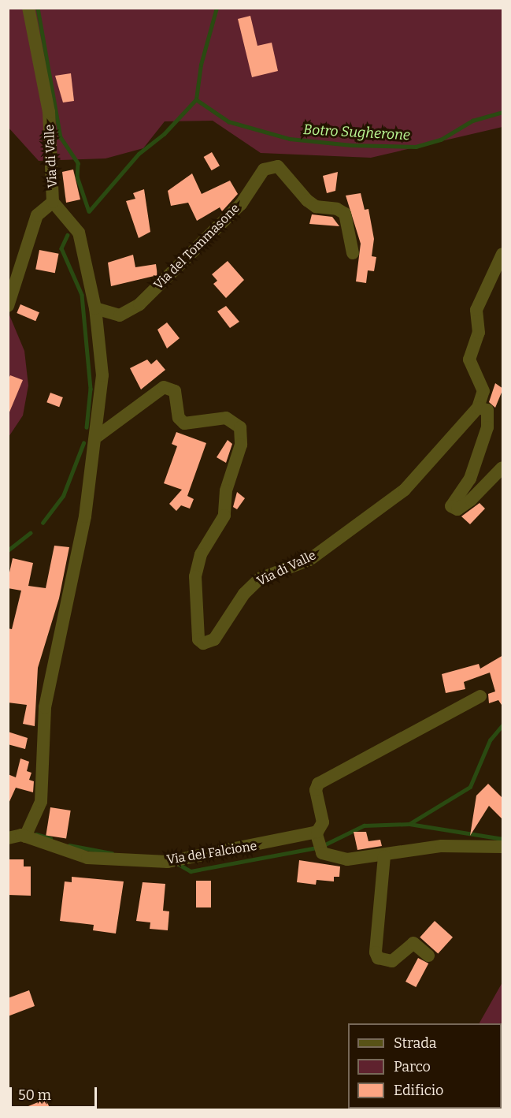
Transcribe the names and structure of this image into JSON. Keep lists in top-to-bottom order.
{
  "streets": {
    "street": ["Via di Valle", "Via del Tommasone", "Via del Falcione"]
  },
  "crossings": [
    ["Via di Valle", "Via del Tommasone"],
    ["Via di Valle", "Via del Falcione"]
  ],
  "water": ["Botro Sugherone"],
  "legend": ["Strada", "Parco", "Edificio"],
  "scale_bar": "50 m"
}
